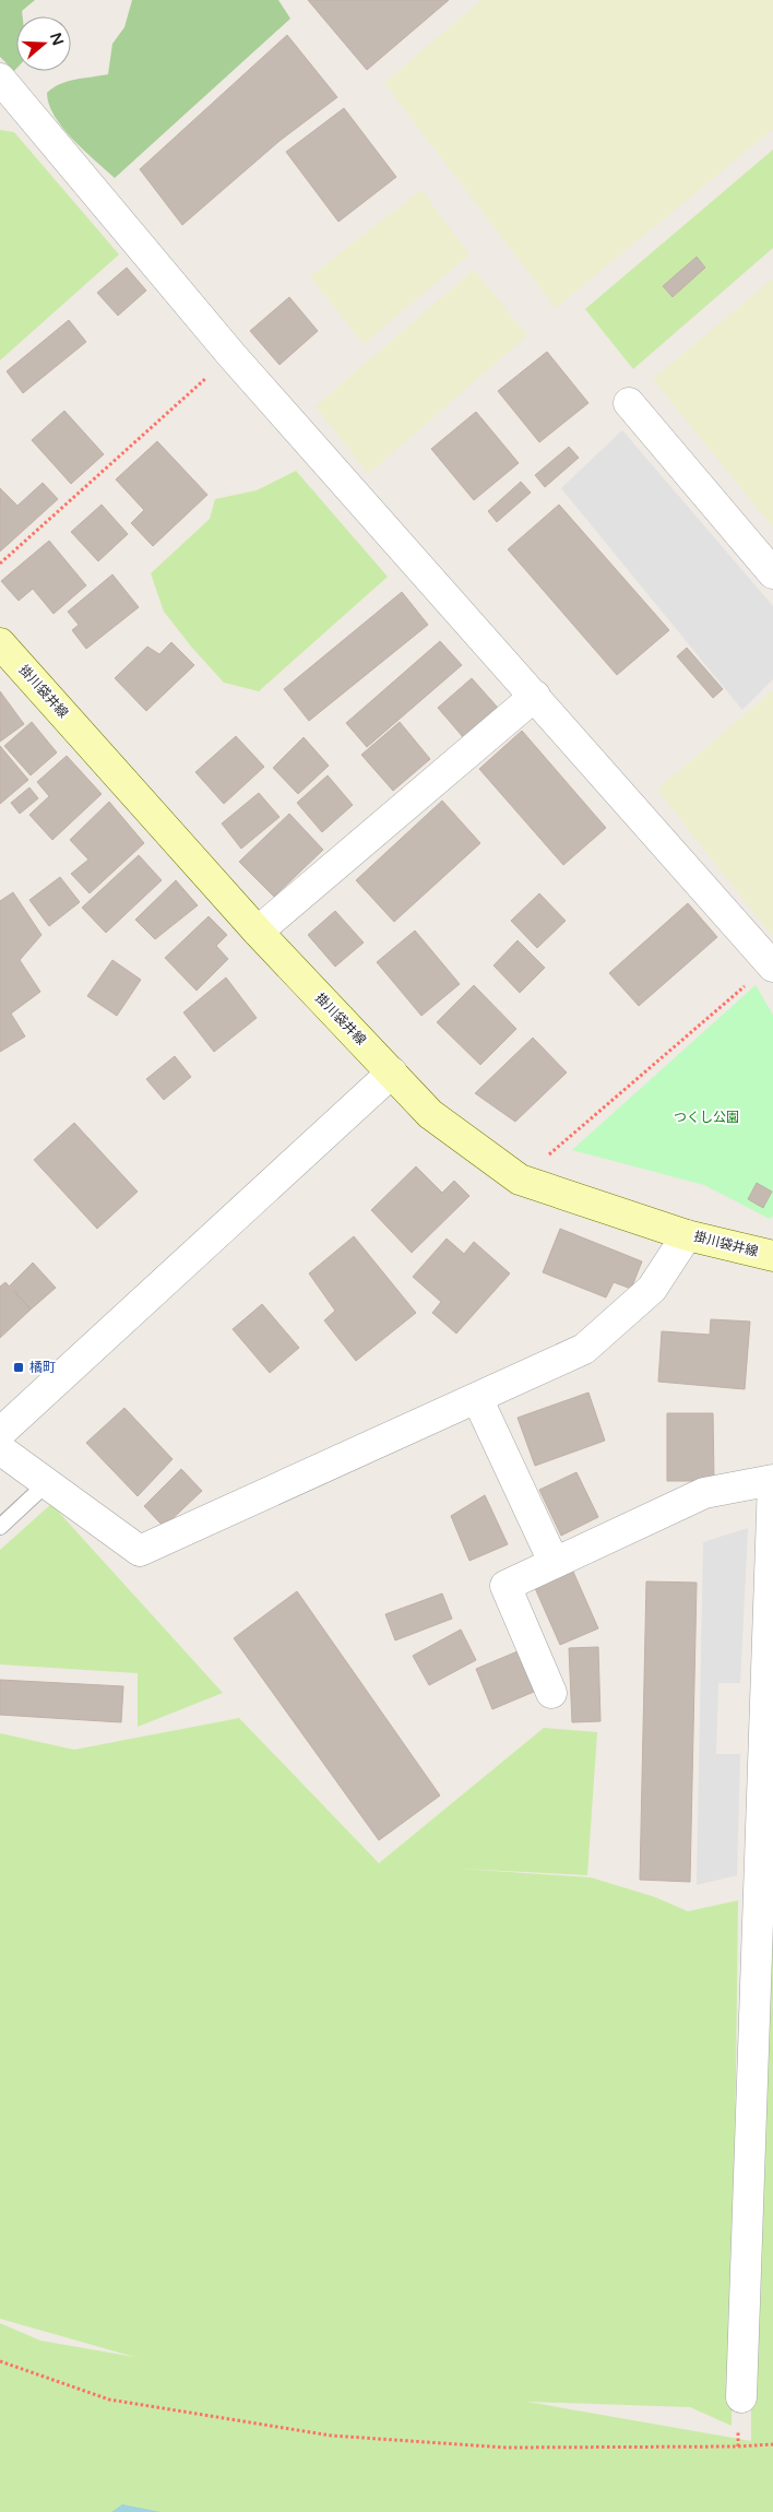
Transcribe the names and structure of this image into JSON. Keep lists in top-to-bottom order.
{
  "streets": {
    "main road": ["掛川袋井線"]
  },
  "parks": ["つくし公園"],
  "places": {
    "transit": ["橘町"]
  },
  "north": "right"
}
